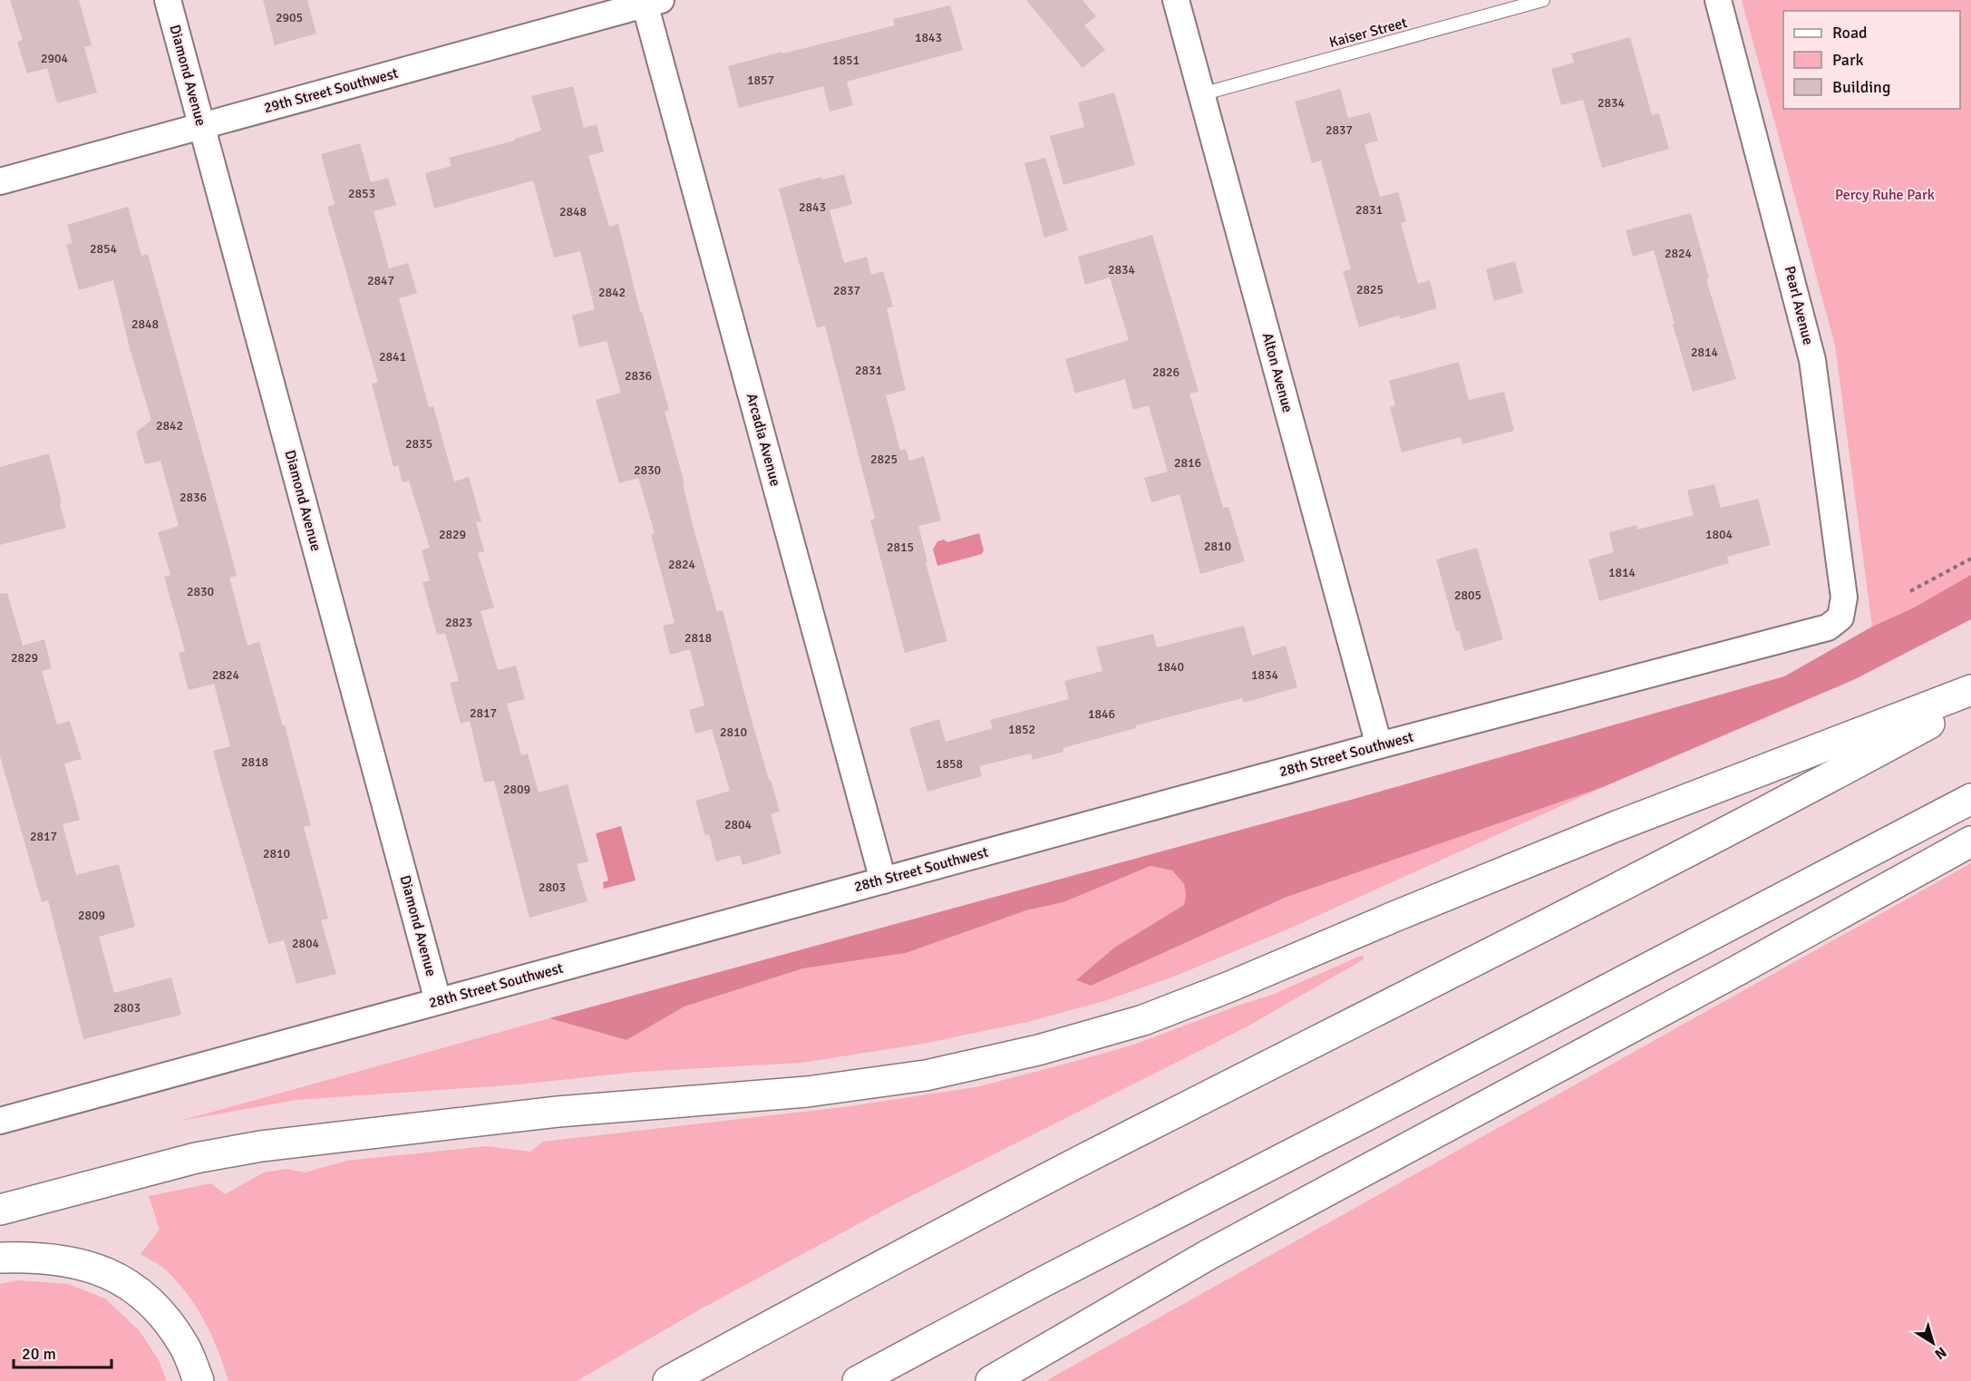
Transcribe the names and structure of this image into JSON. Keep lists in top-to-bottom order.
{
  "streets": {
    "street": [
      "Diamond Avenue",
      "29th Street Southwest",
      "Pearl Avenue",
      "Alton Avenue",
      "Arcadia Avenue",
      "28th Street Southwest"
    ],
    "lane": ["Kaiser Street"]
  },
  "crossings": [
    ["Kaiser Street", "Alton Avenue"],
    ["Diamond Avenue", "29th Street Southwest"],
    ["Diamond Avenue", "28th Street Southwest"],
    ["29th Street Southwest", "Arcadia Avenue"],
    ["Pearl Avenue", "28th Street Southwest"],
    ["Alton Avenue", "28th Street Southwest"],
    ["Arcadia Avenue", "28th Street Southwest"]
  ],
  "parks": ["Percy Ruhe Park"],
  "house_numbers": [
    "2905",
    "1843",
    "2904",
    "1851",
    "1857",
    "2834",
    "2837",
    "2853",
    "2843",
    "2831",
    "2848",
    "2854",
    "2824",
    "2834",
    "2847",
    "2825",
    "2837",
    "2842",
    "2848",
    "2814",
    "2841",
    "2831",
    "2826",
    "2836",
    "2842",
    "2835",
    "2825",
    "2816",
    "2830",
    "2836",
    "2829",
    "1804",
    "2810",
    "2815",
    "2824",
    "1814",
    "2830",
    "2805",
    "2823",
    "2818",
    "2829",
    "1840",
    "2824",
    "1834",
    "2817",
    "1846",
    "1852",
    "2810",
    "2818",
    "1858",
    "2809",
    "2804",
    "2817",
    "2810",
    "2803",
    "2809",
    "2804",
    "2803"
  ],
  "legend": ["Road", "Park", "Building"],
  "scale_bar": "20 m",
  "north": "bottom right"
}
